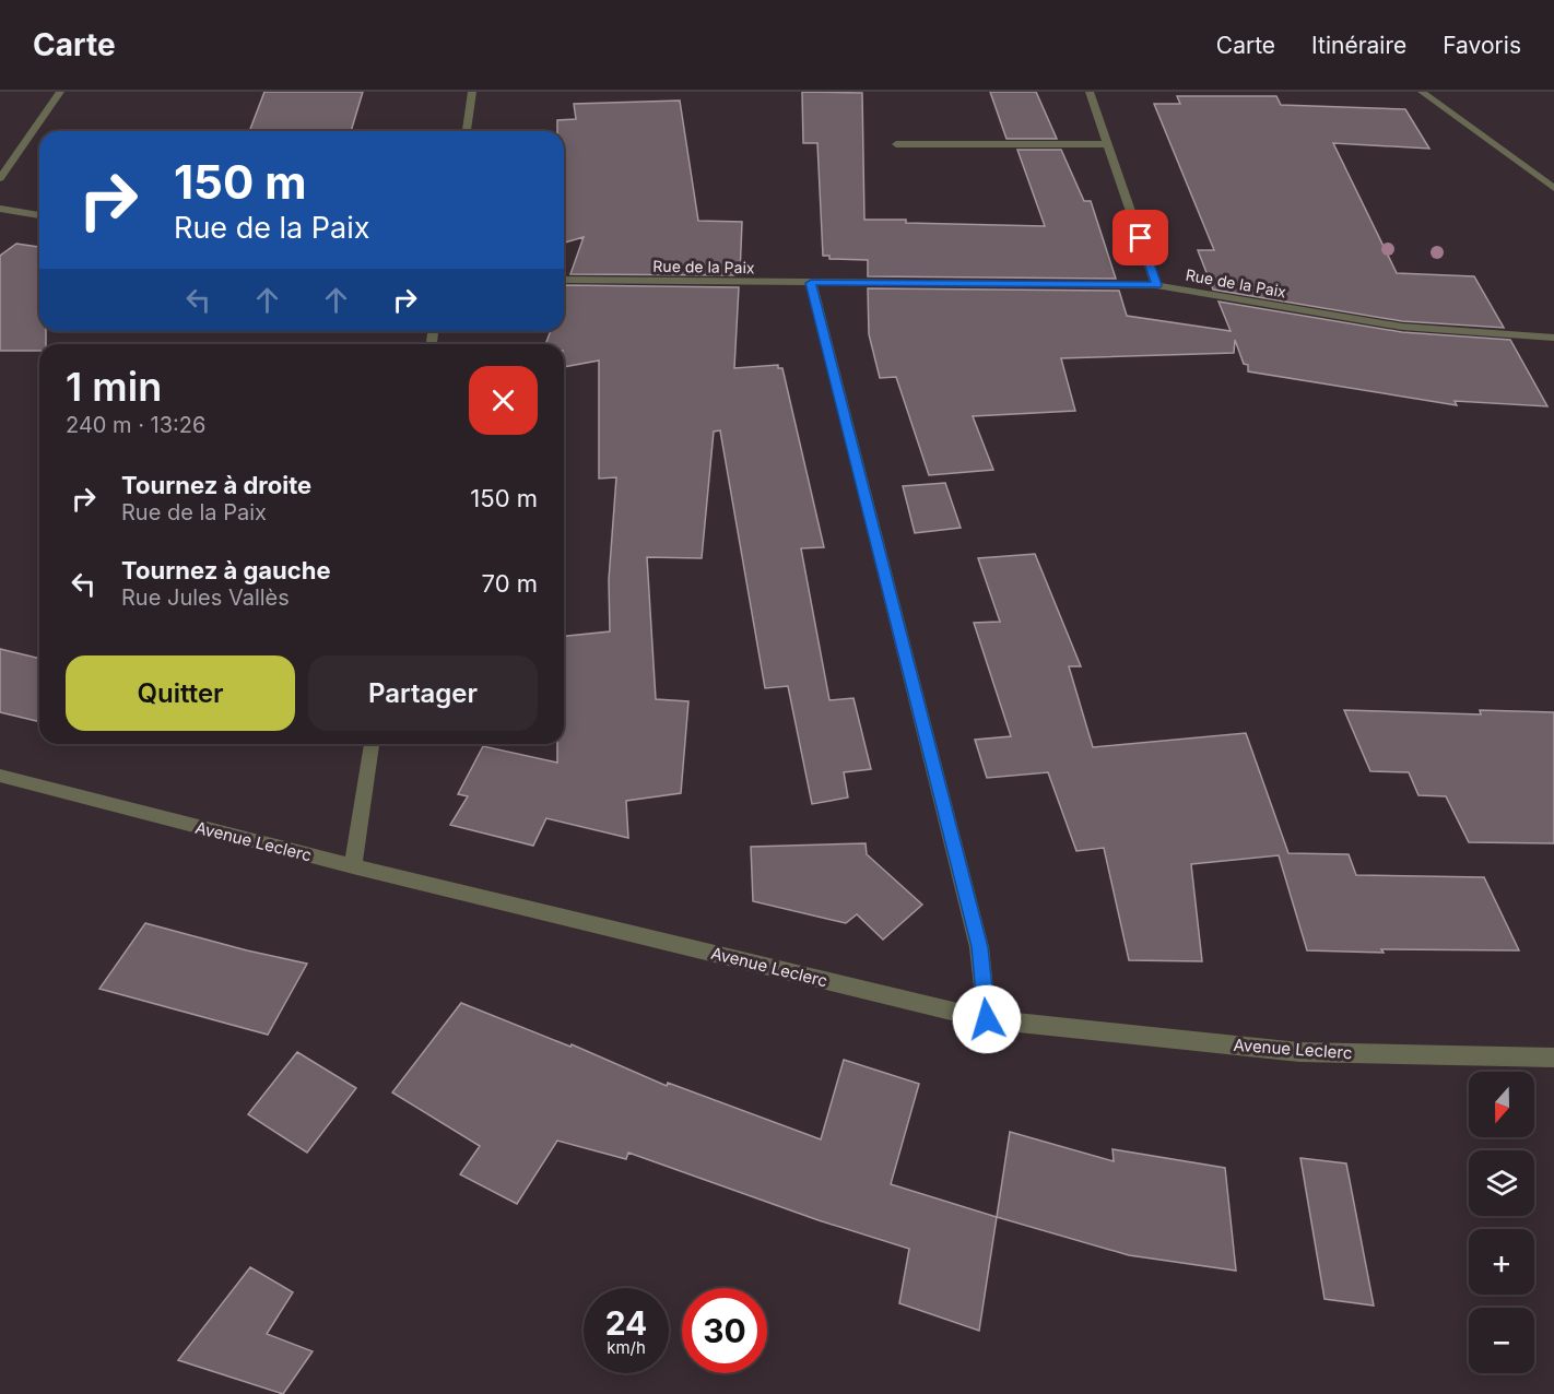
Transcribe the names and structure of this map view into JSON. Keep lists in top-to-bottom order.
{
  "streets": {
    "street": ["Rue de la Paix", "Avenue Leclerc"]
  },
  "north": "bottom",
  "page": {
    "header": "Carte",
    "nav": ["Carte", "Itinéraire", "Favoris"],
    "turn": ["150 m", "Rue de la Paix"],
    "heading": ["1 min", "240 m · 13:26"],
    "list": [
      {
        "name": "Tournez à droite",
        "note": "Rue de la Paix",
        "value": "150 m"
      },
      {
        "name": "Tournez à gauche",
        "note": "Rue Jules Vallès",
        "value": "70 m"
      }
    ],
    "buttons": ["Quitter", "Partager"],
    "map_buttons": ["+", "−"],
    "speed": "24 km/h",
    "limit": "30"
  }
}
